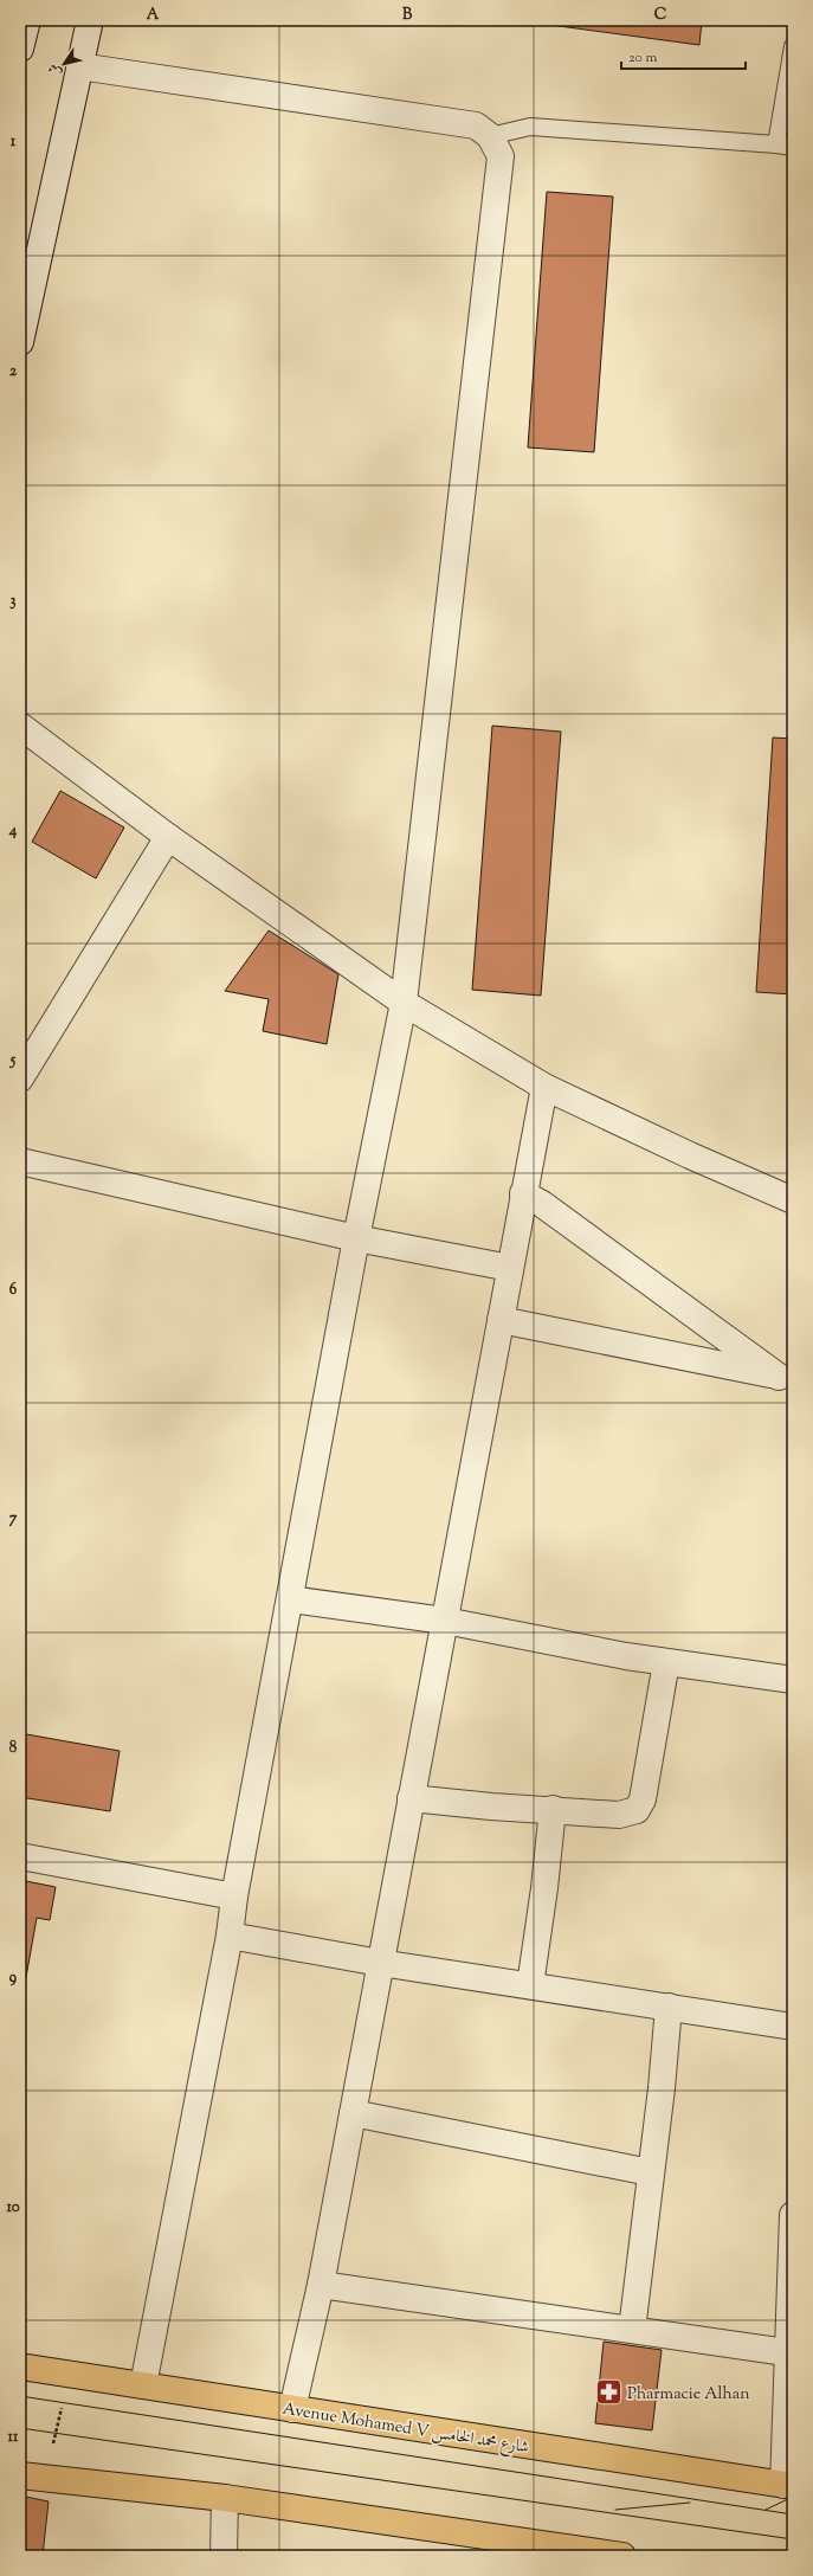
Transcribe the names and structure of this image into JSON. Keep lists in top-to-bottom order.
{
  "streets": {
    "main road": ["Avenue Mohamed V شارع محمد الخامس"]
  },
  "places": {
    "pharmacy": ["Pharmacie Alhan"]
  },
  "scale_bar": "20 m",
  "north": "bottom left",
  "grid": {
    "columns": ["A", "B", "C"],
    "rows": [
      "1",
      "2",
      "3",
      "4",
      "5",
      "6",
      "7",
      "8",
      "9",
      "10",
      "11"
    ]
  }
}
